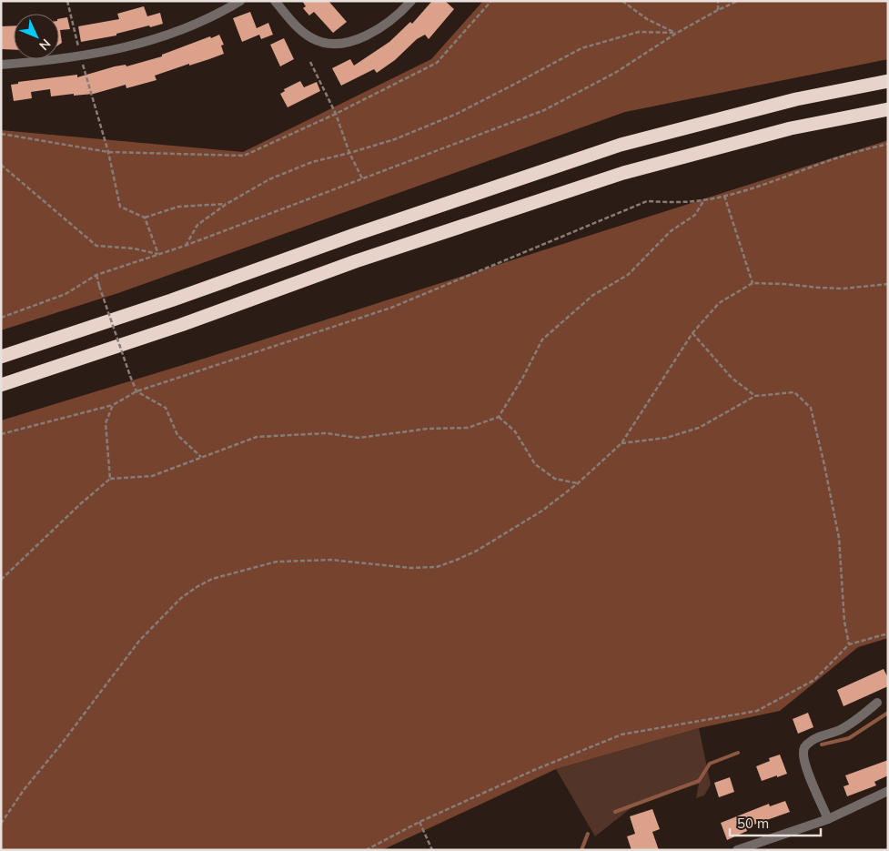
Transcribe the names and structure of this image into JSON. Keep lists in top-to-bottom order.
{
  "scale_bar": "50 m",
  "north": "bottom right"
}
